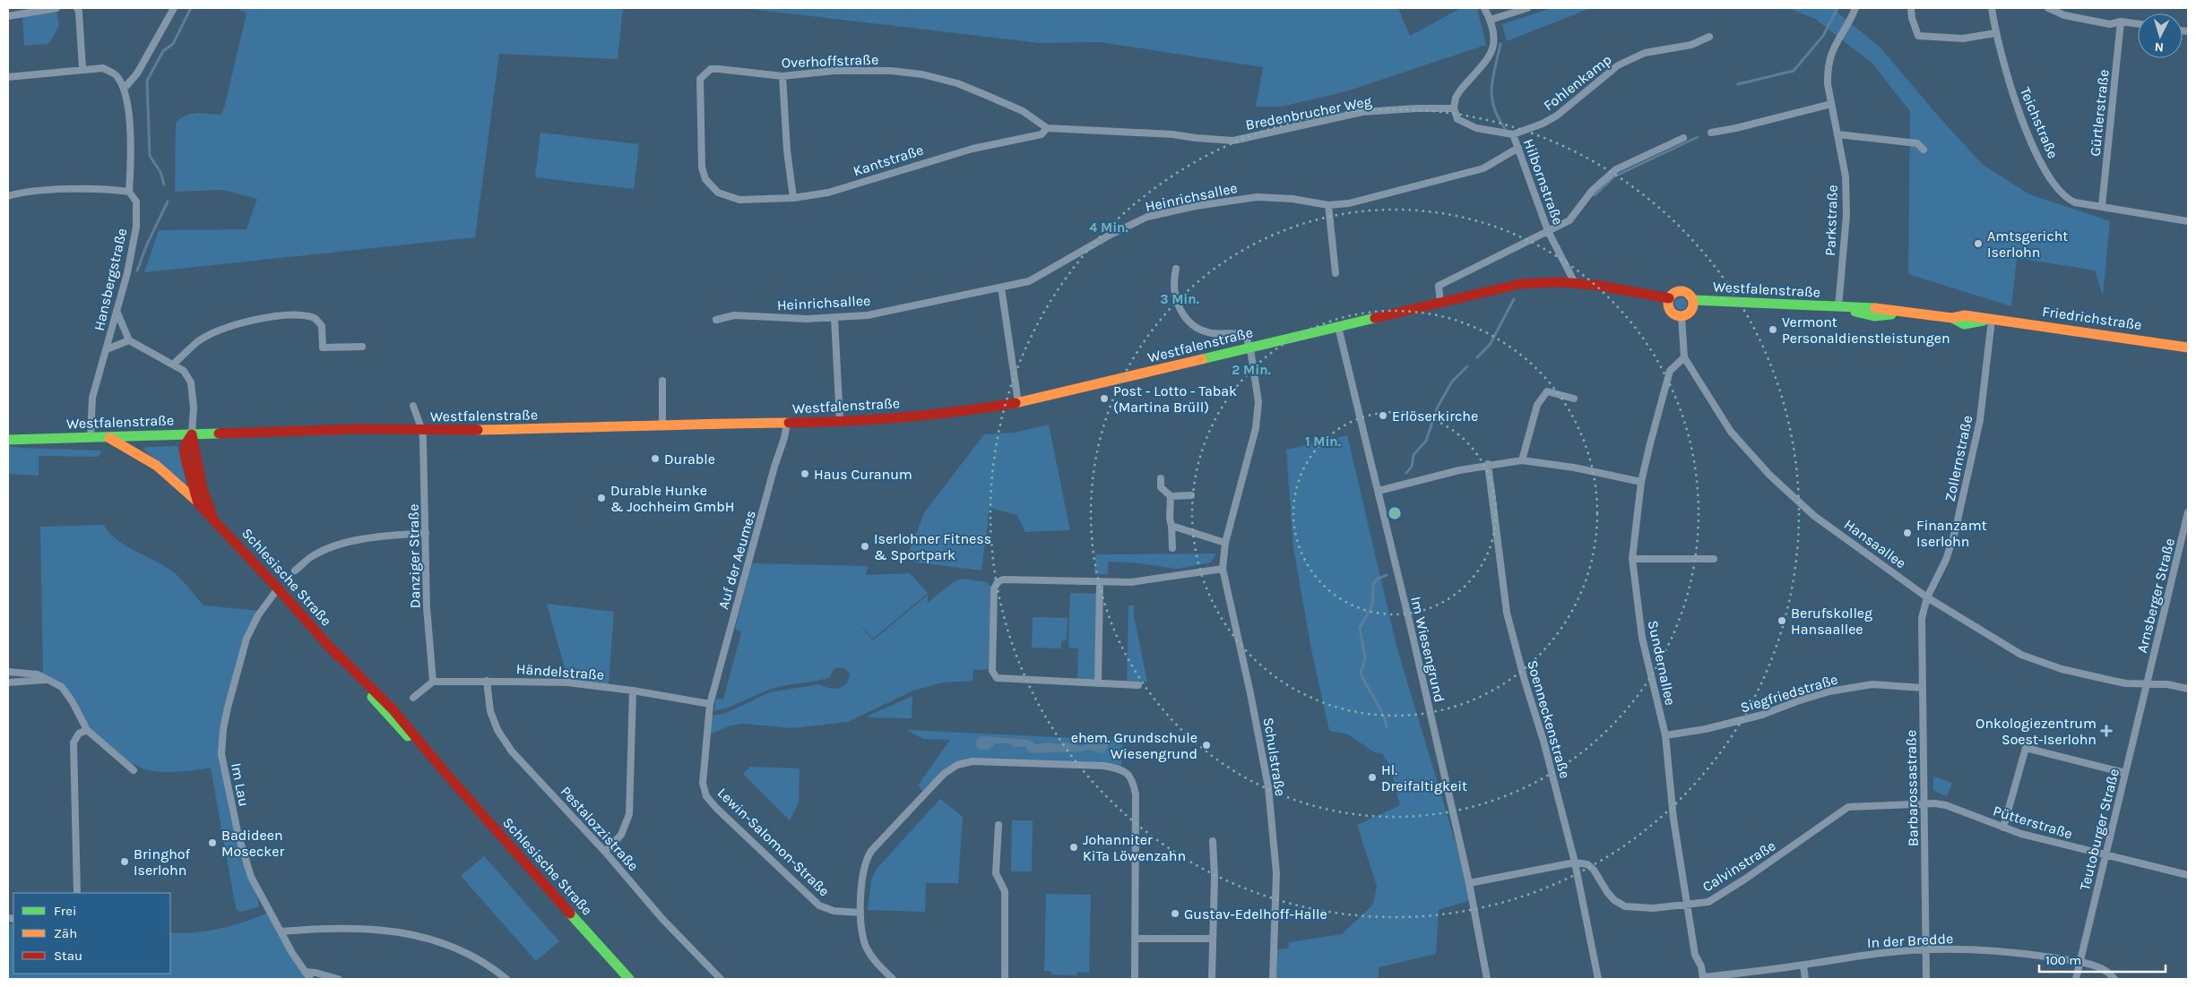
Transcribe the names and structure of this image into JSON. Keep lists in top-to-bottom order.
{
  "streets": {
    "main road": ["Westfalenstraße", "Friedrichstraße", "Schlesische Straße"],
    "street": [
      "Overhoffstraße",
      "Fohlenkamp",
      "Bredenbrucher Weg",
      "Gürtlerstraße",
      "Teichstraße",
      "Kantstraße",
      "Hilbornstraße",
      "Heinrichsallee",
      "Parkstraße",
      "Hansbergstraße",
      "Zollernstraße",
      "Hansaallee",
      "Danziger Straße",
      "Auf der Aeumes",
      "Arnsberger Straße",
      "Im Wiesengrund",
      "Sundernallee",
      "Händelstraße",
      "Siegfriedstraße",
      "Soenneckenstraße",
      "Schulstraße",
      "Im Lau",
      "Barbarossastraße",
      "Pütterstraße",
      "Pestalozzistraße",
      "Teutoburger Straße",
      "Lewin-Salomon-Straße",
      "Calvinstraße",
      "In der Bredde"
    ]
  },
  "crossings": [
    ["Overhoffstraße", "Kantstraße"],
    ["Fohlenkamp", "Hilbornstraße"],
    ["Bredenbrucher Weg", "Kantstraße"],
    ["Bredenbrucher Weg", "Hilbornstraße"],
    ["Gürtlerstraße", "Teichstraße"],
    ["Hilbornstraße", "Heinrichsallee"],
    ["Hilbornstraße", "Westfalenstraße"],
    ["Parkstraße", "Westfalenstraße"],
    ["Parkstraße", "Friedrichstraße"],
    ["Hansbergstraße", "Westfalenstraße"],
    ["Westfalenstraße", "Friedrichstraße"],
    ["Westfalenstraße", "Hansaallee"],
    ["Westfalenstraße", "Danziger Straße"],
    ["Westfalenstraße", "Auf der Aeumes"],
    ["Westfalenstraße", "Schlesische Straße"],
    ["Westfalenstraße", "Im Wiesengrund"],
    ["Westfalenstraße", "Schulstraße"],
    ["Friedrichstraße", "Zollernstraße"],
    ["Zollernstraße", "Hansaallee"],
    ["Zollernstraße", "Barbarossastraße"],
    ["Hansaallee", "Arnsberger Straße"],
    ["Hansaallee", "Sundernallee"],
    ["Hansaallee", "Barbarossastraße"],
    ["Hansaallee", "Teutoburger Straße"],
    ["Danziger Straße", "Händelstraße"],
    ["Auf der Aeumes", "Händelstraße"],
    ["Auf der Aeumes", "Lewin-Salomon-Straße"],
    ["Schlesische Straße", "Im Lau"],
    ["Arnsberger Straße", "Teutoburger Straße"],
    ["Sundernallee", "Siegfriedstraße"],
    ["Sundernallee", "Calvinstraße"],
    ["Sundernallee", "In der Bredde"],
    ["Händelstraße", "Pestalozzistraße"],
    ["Händelstraße", "Lewin-Salomon-Straße"],
    ["Siegfriedstraße", "Barbarossastraße"],
    ["Soenneckenstraße", "Calvinstraße"],
    ["Barbarossastraße", "Pütterstraße"],
    ["Barbarossastraße", "Calvinstraße"],
    ["Barbarossastraße", "In der Bredde"],
    ["Pütterstraße", "Teutoburger Straße"],
    ["Pütterstraße", "Calvinstraße"],
    ["Teutoburger Straße", "In der Bredde"]
  ],
  "places": {
    "other": [
      "Amtsgericht Iserlohn",
      "Vermont Personaldienstleistungen",
      "Post - Lotto - Tabak (Martina Brüll)",
      "Erlöserkirche",
      "Durable",
      "Haus Curanum",
      "Durable Hunke & Jochheim GmbH",
      "Finanzamt Iserlohn",
      "Iserlohner Fitness & Sportpark",
      "Berufskolleg Hansaallee",
      "ehem. Grundschule Wiesengrund",
      "Hl. Dreifaltigkeit",
      "Badideen Mosecker",
      "Johanniter KiTa Löwenzahn",
      "Bringhof Iserlohn",
      "Gustav-Edelhoff-Halle"
    ],
    "health": ["Onkologiezentrum Soest-Iserlohn"]
  },
  "legend": ["Frei", "Zäh", "Stau"],
  "scale_bar": "100 m",
  "north": "bottom",
  "rings": [
    "4 Min.",
    "3 Min.",
    "2 Min.",
    "1 Min."
  ]
}
